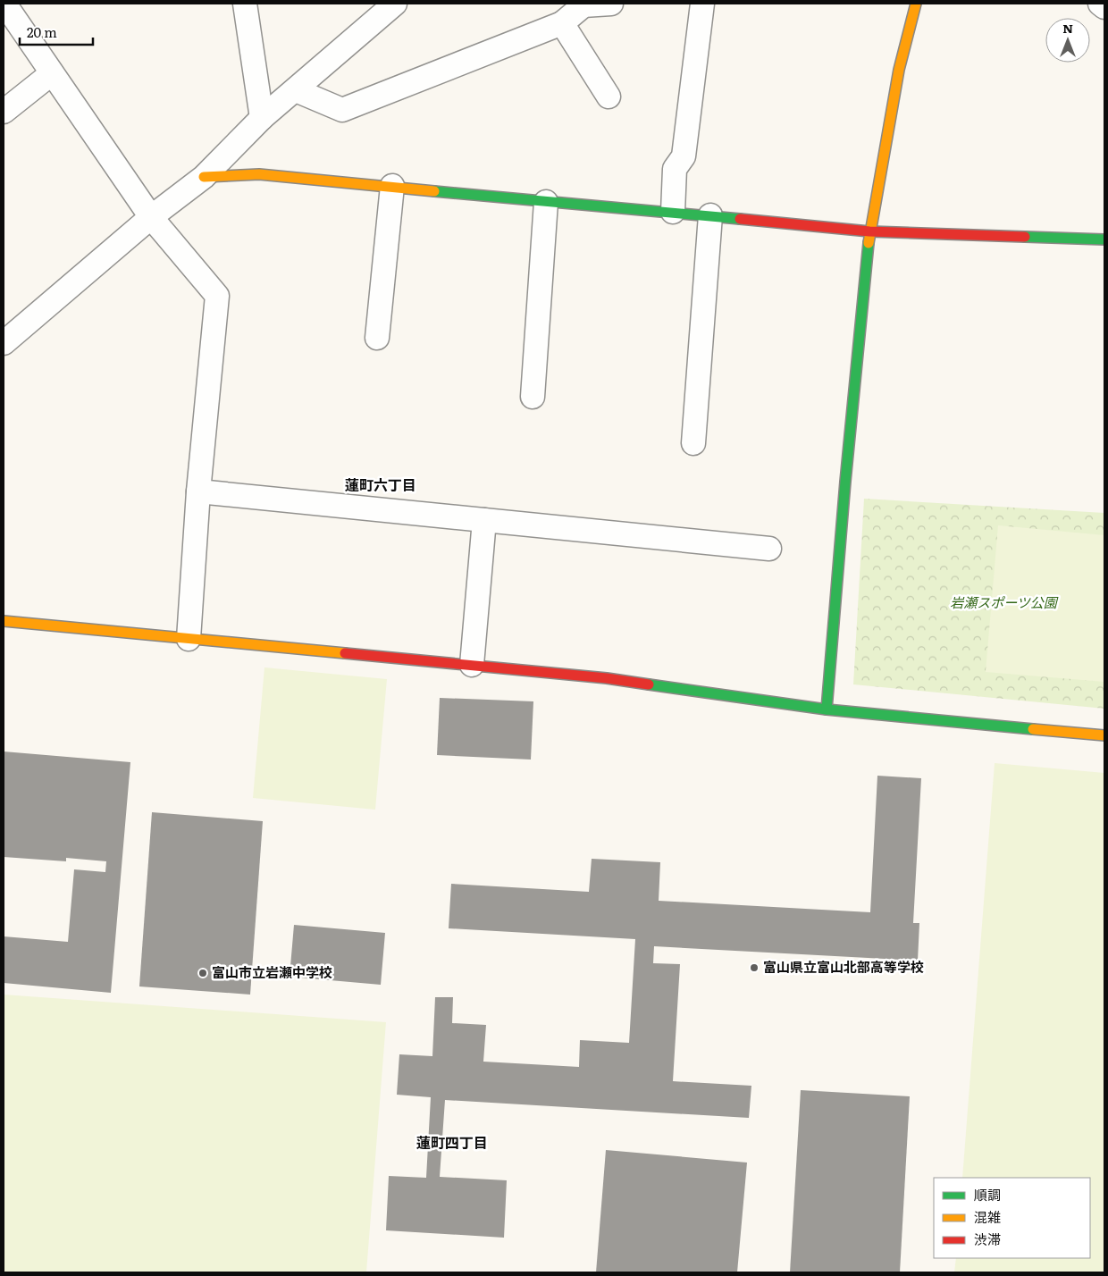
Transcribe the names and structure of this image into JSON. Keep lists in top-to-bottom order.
{
  "districts": ["蓮町六丁目", "蓮町四丁目"],
  "parks": ["岩瀬スポーツ公園"],
  "places": ["富山県立富山北部高等学校", "富山市立岩瀬中学校"],
  "legend": ["順調", "混雑", "渋滞"],
  "scale_bar": "20 m",
  "north": "top"
}
